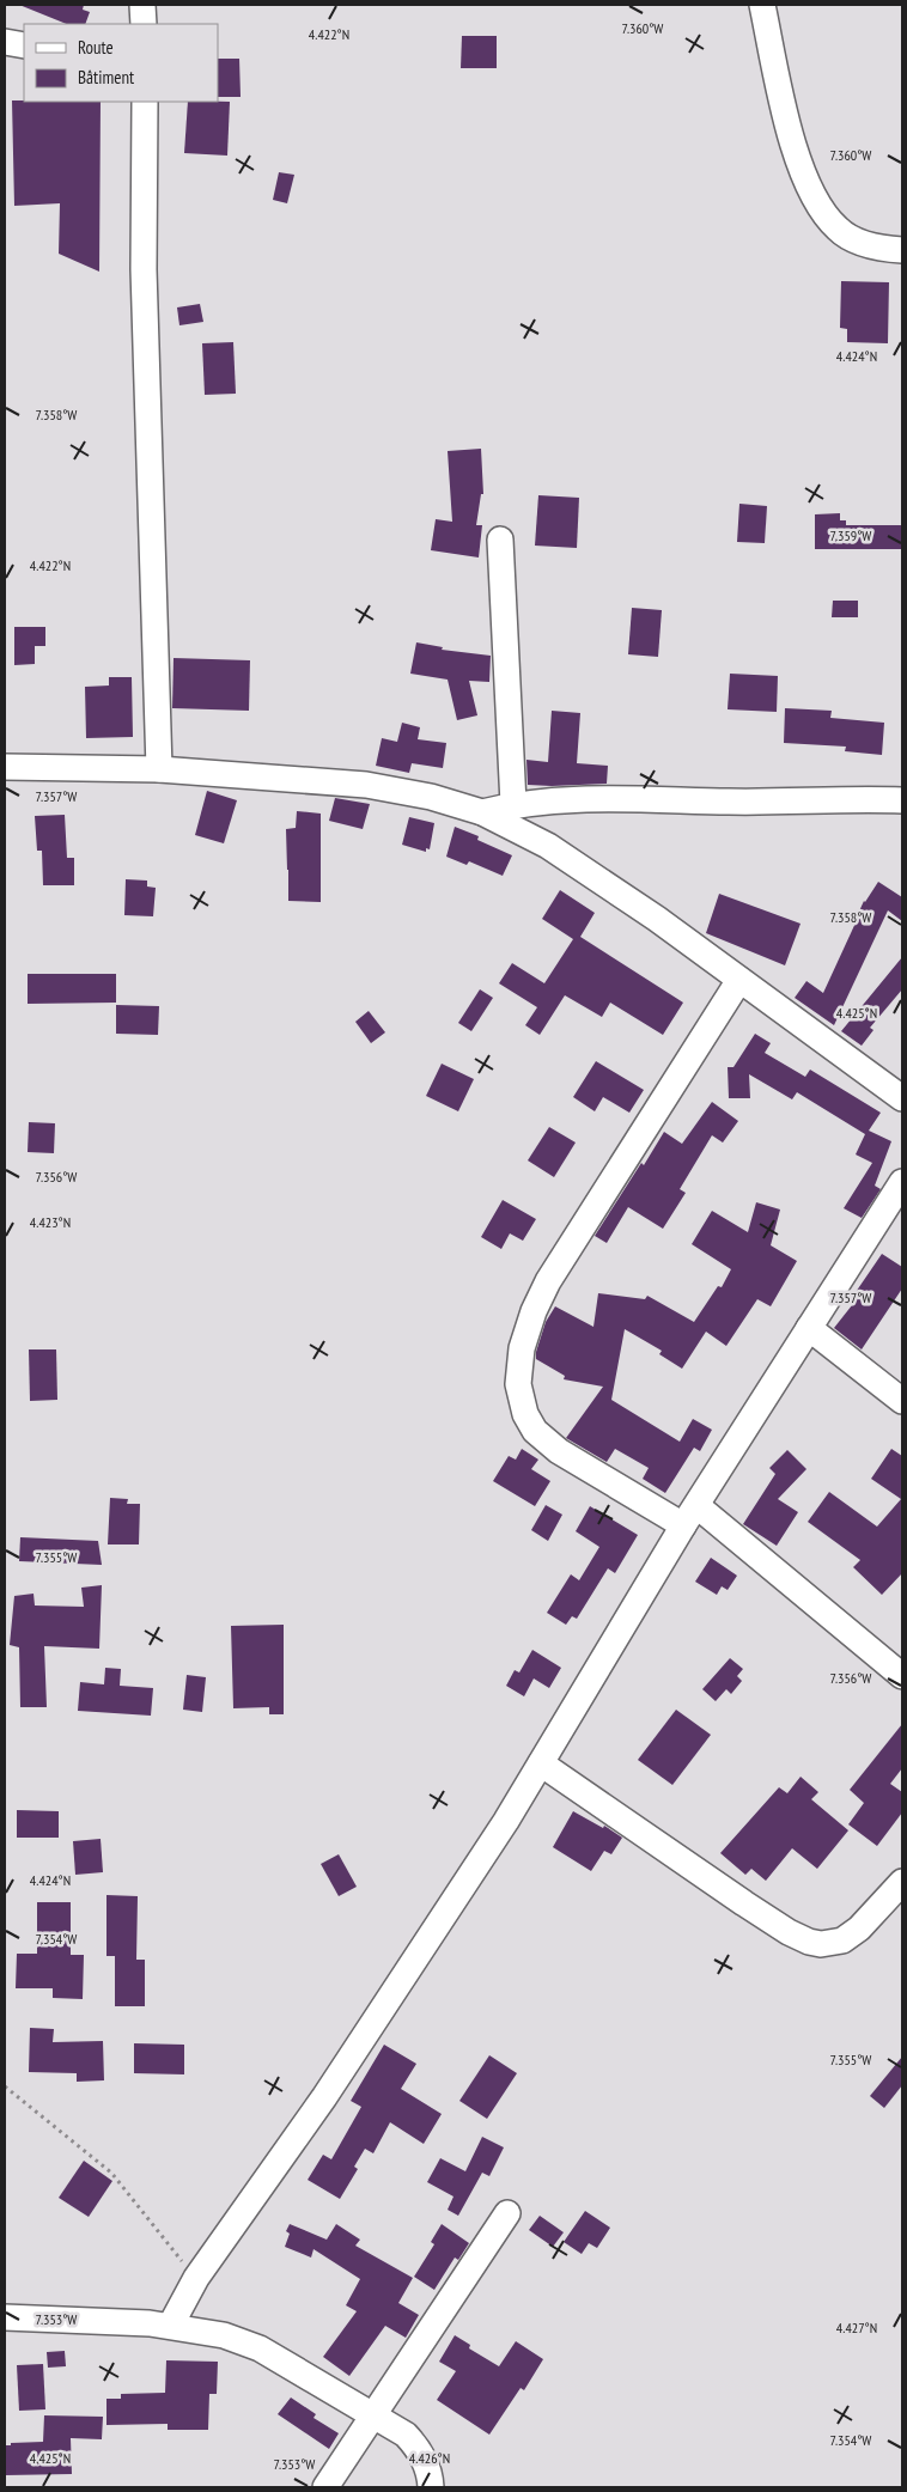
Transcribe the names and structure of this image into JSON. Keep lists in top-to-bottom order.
{
  "legend": ["Route", "Bâtiment"],
  "coordinates": [
    "7.360°W",
    "4.422°N",
    "4.424°N",
    "7.358°W",
    "7.359°W",
    "7.357°W",
    "4.425°N",
    "7.356°W",
    "4.423°N",
    "7.355°W",
    "7.354°W",
    "7.353°W",
    "4.427°N",
    "4.426°N"
  ]
}
